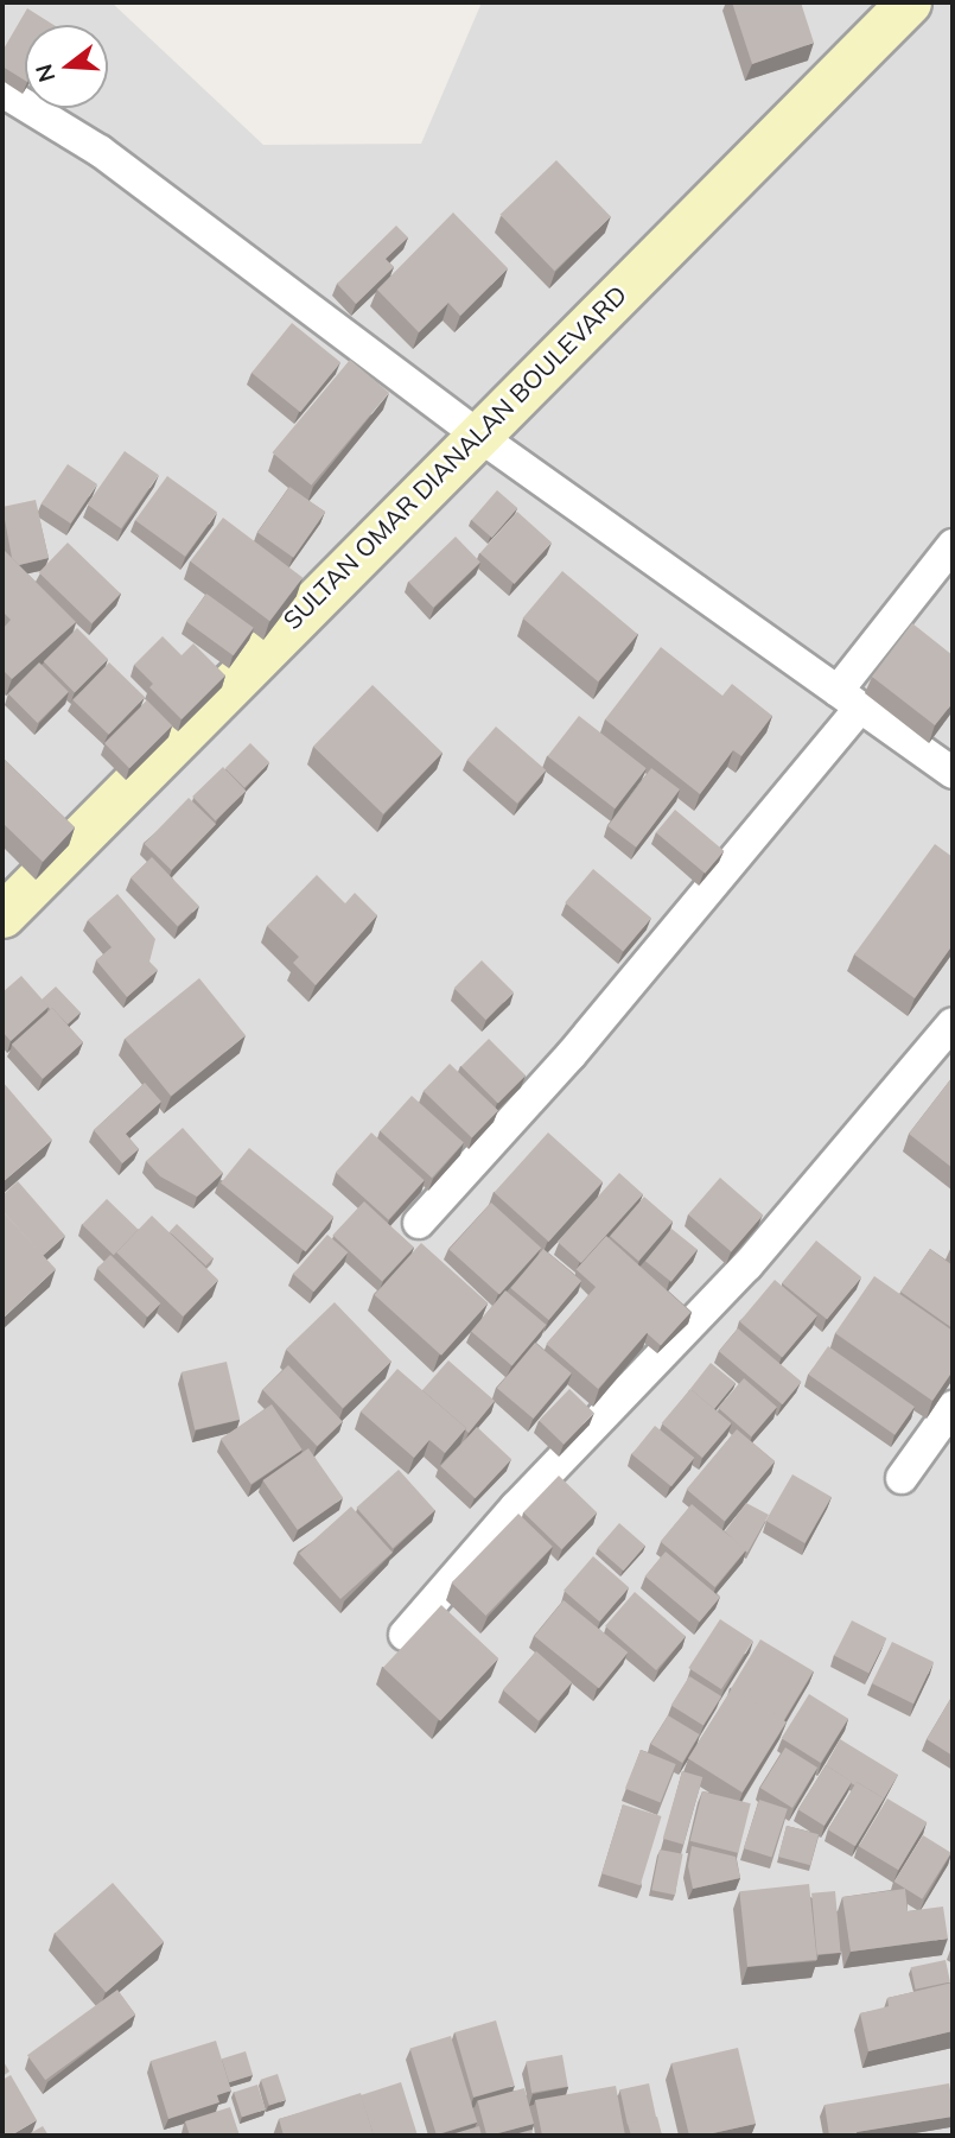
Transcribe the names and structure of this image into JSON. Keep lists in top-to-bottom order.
{
  "streets": {
    "main road": ["SULTAN OMAR DIANALAN BOULEVARD"]
  },
  "north": "left"
}
